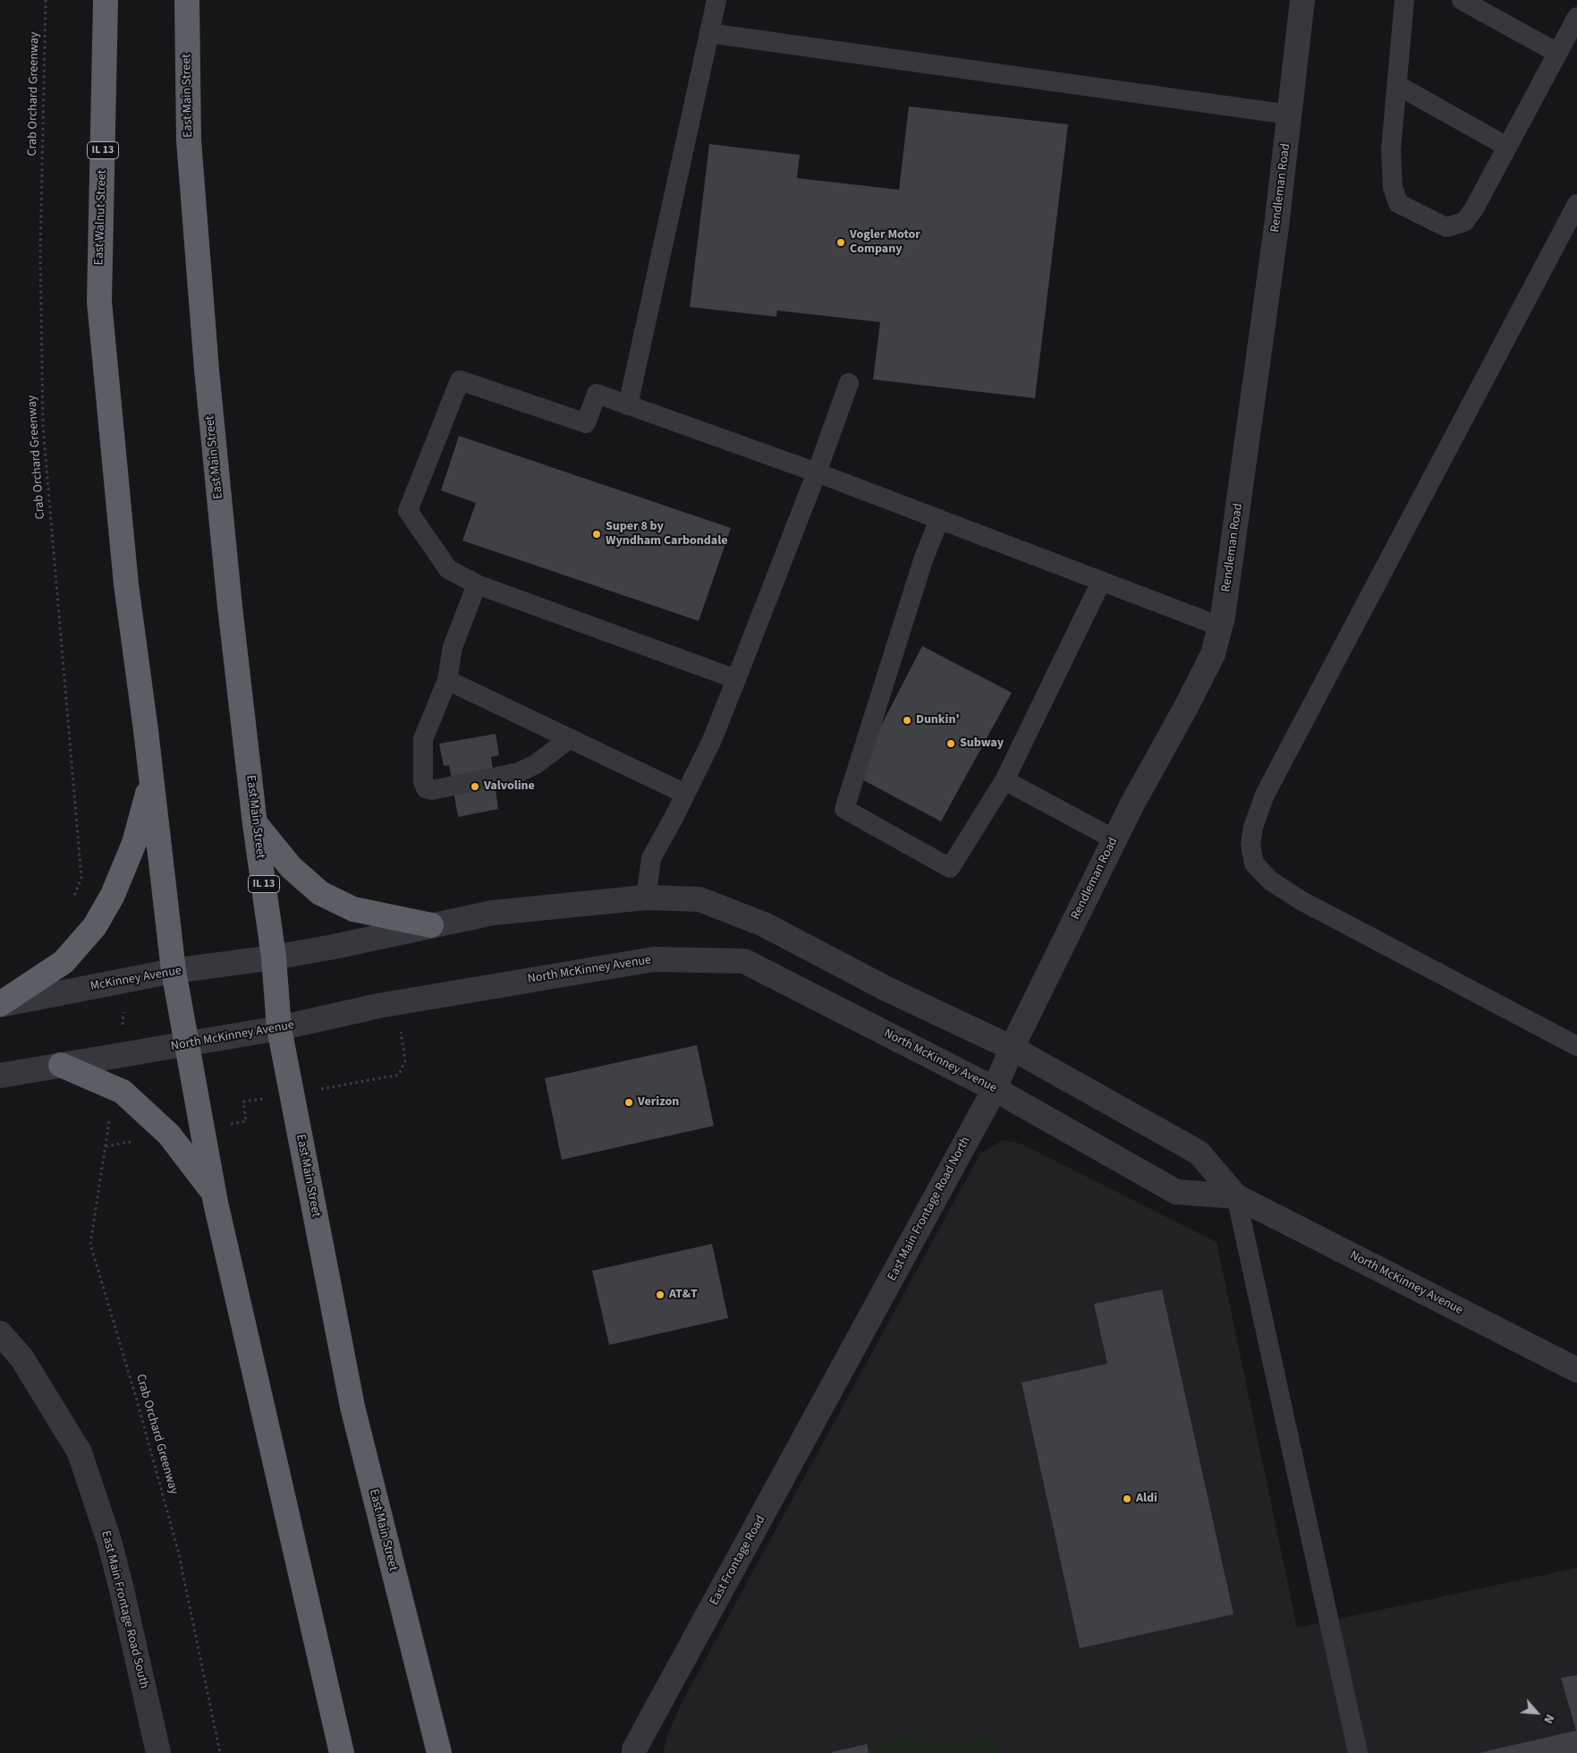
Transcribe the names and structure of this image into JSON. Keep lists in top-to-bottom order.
{
  "streets": {
    "highway": ["East Main Street", "IL 13", "East Walnut Street"],
    "street": [
      "Rendleman Road",
      "North McKinney Avenue",
      "McKinney Avenue",
      "East Main Frontage Road North",
      "East Frontage Road",
      "East Main Frontage Road South"
    ],
    "path": ["Crab Orchard Greenway"]
  },
  "crossings": [
    ["East Main Street", "North McKinney Avenue"],
    ["East Main Street", "McKinney Avenue"],
    ["IL 13", "East Walnut Street"],
    ["IL 13", "North McKinney Avenue"],
    ["IL 13", "McKinney Avenue"],
    ["Rendleman Road", "North McKinney Avenue"],
    ["Rendleman Road", "East Main Frontage Road North"],
    ["North McKinney Avenue", "McKinney Avenue"],
    ["North McKinney Avenue", "East Main Frontage Road North"],
    ["East Main Frontage Road North", "East Frontage Road"]
  ],
  "places": [
    "Vogler Motor Company",
    "Super 8 by Wyndham Carbondale",
    "Dunkin'",
    "Subway",
    "Valvoline",
    "Verizon",
    "AT&T",
    "Aldi"
  ],
  "north": "bottom right"
}
